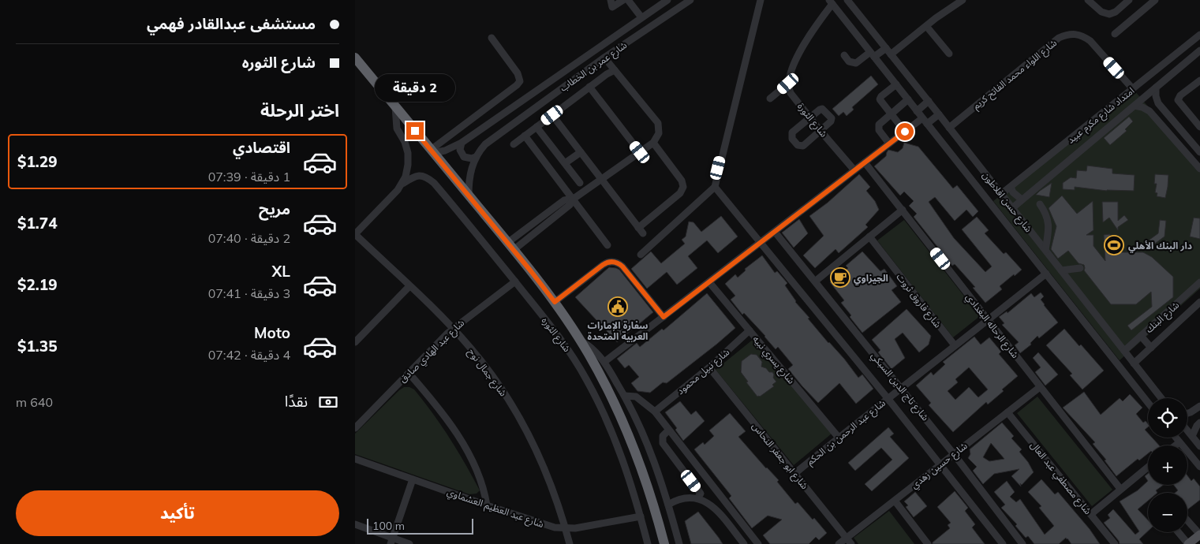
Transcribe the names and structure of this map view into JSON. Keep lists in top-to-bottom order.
{
  "streets": {
    "highway": ["شارع الثوره"],
    "street": [
      "شارع عمر بن الخطاب",
      "شارع اللواء محمد الفاتح كريم",
      "امتداد شارع مكرم عبيد",
      "شارع الثورة",
      "شارع حسن افلاطون",
      "شارع فاروق ثروت",
      "شارع البنك",
      "شارع الرحاله البغدادي",
      "شارع عبد الهادي صادق",
      "شارع يسري نبيه",
      "شارع نبيل محمود",
      "شارع جمال نوح",
      "شارع تاج الدين السبكي",
      "شارع عبد الرحمن بن الحكم",
      "شارع ابو جعفر النحاس",
      "شارع حسين زهدي",
      "شارع مصطفي عبد العال",
      "شارع عبد العظيم العشماوي"
    ]
  },
  "crossings": [
    ["شارع عمر بن الخطاب", "شارع الثوره"],
    ["شارع اللواء محمد الفاتح كريم", "امتداد شارع مكرم عبيد"],
    ["شارع اللواء محمد الفاتح كريم", "شارع حسن افلاطون"],
    ["امتداد شارع مكرم عبيد", "شارع حسن افلاطون"],
    ["شارع حسن افلاطون", "شارع البنك"],
    ["شارع حسن افلاطون", "شارع عبد الرحمن بن الحكم"],
    ["شارع فاروق ثروت", "شارع عبد الرحمن بن الحكم"],
    ["شارع الرحاله البغدادي", "شارع عبد الرحمن بن الحكم"],
    ["شارع الرحاله البغدادي", "شارع حسين زهدي"],
    ["شارع الثوره", "شارع عبد الهادي صادق"],
    ["شارع الثوره", "شارع عبد العظيم العشماوي"],
    ["شارع عبد الهادي صادق", "شارع جمال نوح"],
    ["شارع يسري نبيه", "شارع نبيل محمود"],
    ["شارع يسري نبيه", "شارع عبد الرحمن بن الحكم"],
    ["شارع نبيل محمود", "شارع ابو جعفر النحاس"],
    ["شارع جمال نوح", "شارع عبد العظيم العشماوي"],
    ["شارع تاج الدين السبكي", "شارع عبد الرحمن بن الحكم"],
    ["شارع تاج الدين السبكي", "شارع حسين زهدي"],
    ["شارع عبد الرحمن بن الحكم", "شارع ابو جعفر النحاس"],
    ["شارع ابو جعفر النحاس", "شارع حسين زهدي"],
    ["شارع حسين زهدي", "شارع مصطفي عبد العال"]
  ],
  "places": {
    "sports": ["دار البنك الأهلي"],
    "cafe": ["الجيزاوي"],
    "public building": ["سفارة الإمارات العربية المتحدة"]
  },
  "scale_bar": "100 m",
  "page": {
    "banner": ["مستشفى عبدالقادر فهمي", "شارع الثوره"],
    "bubble": "2 دقيقة",
    "heading": "اختر الرحلة",
    "list": [
      {
        "name": "اقتصادي",
        "note": "1 دقيقة · 07:39",
        "value": "$1.29"
      },
      {
        "name": "مريح",
        "note": "2 دقيقة · 07:40",
        "value": "$1.74"
      },
      {
        "name": "XL",
        "note": "3 دقيقة · 07:41",
        "value": "$2.19"
      },
      {
        "name": "Moto",
        "note": "4 دقيقة · 07:42",
        "value": "$1.35"
      }
    ],
    "pay": ["نقدًا", "640 m"],
    "map_buttons": ["+", "−"],
    "buttons": "تأكيد",
    "scale": "100 m"
  }
}
